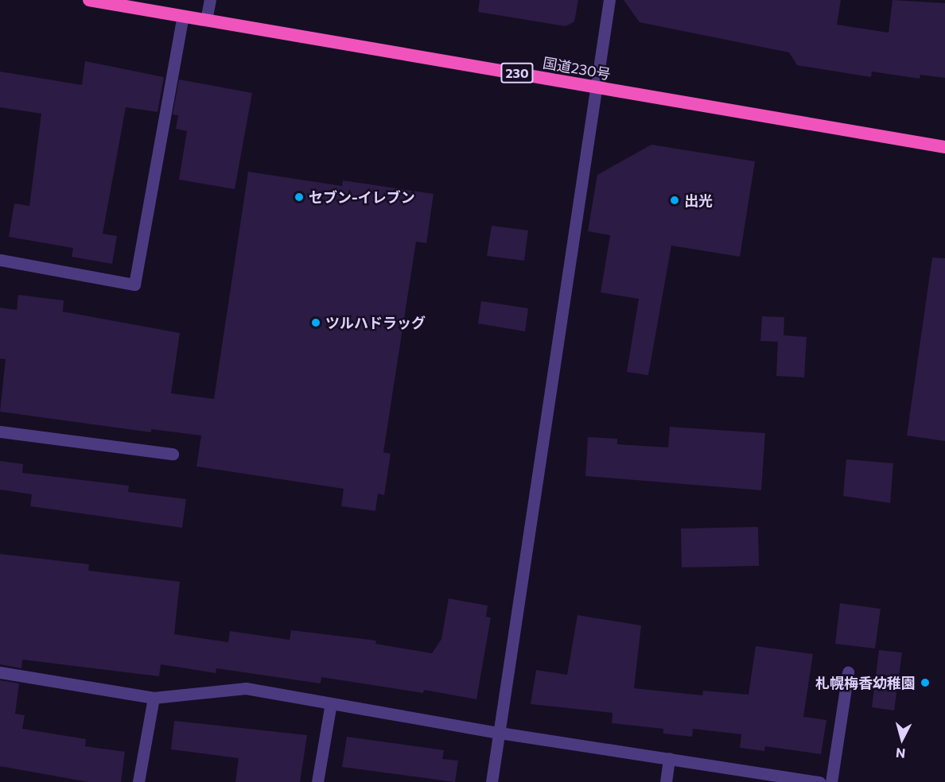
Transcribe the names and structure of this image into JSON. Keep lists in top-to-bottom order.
{
  "streets": {
    "highway": ["国道230号", "230"]
  },
  "places": [
    "セブン-イレブン",
    "出光",
    "ツルハドラッグ",
    "札幌梅香幼稚園"
  ],
  "north": "bottom"
}
